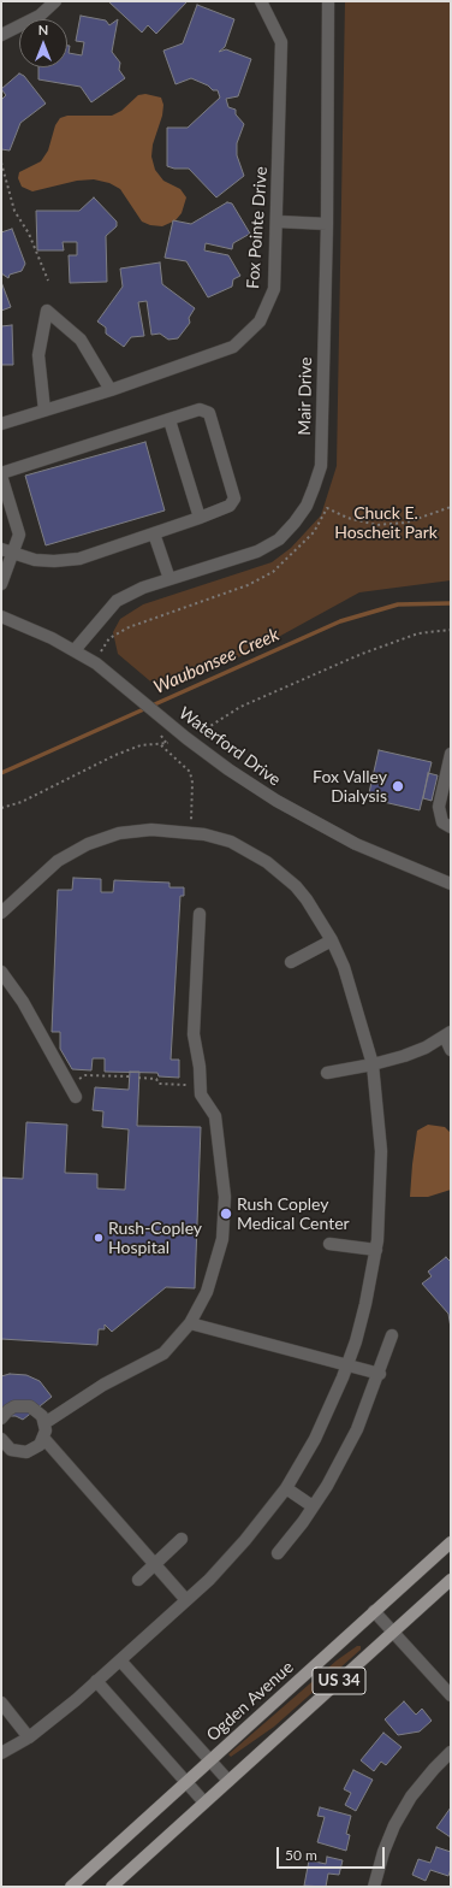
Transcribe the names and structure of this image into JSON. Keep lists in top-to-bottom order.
{
  "streets": {
    "main road": ["US 34", "Ogden Avenue"],
    "street": ["Fox Pointe Drive", "Mair Drive", "Waterford Drive"]
  },
  "crossings": [
    ["Mair Drive", "Waterford Drive"]
  ],
  "water": ["Waubonsee Creek"],
  "parks": ["Chuck E. Hoscheit Park"],
  "places": ["Fox Valley Dialysis", "Rush Copley Medical Center", "Rush-Copley Hospital"],
  "scale_bar": "50 m",
  "north": "top"
}
